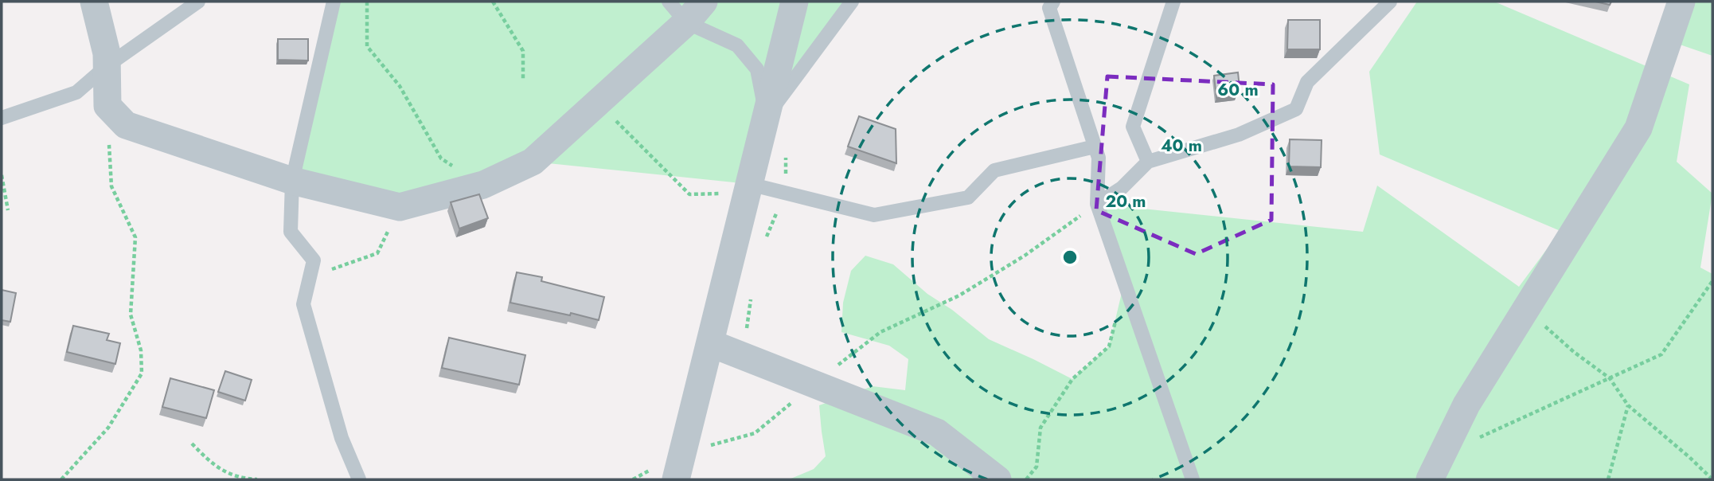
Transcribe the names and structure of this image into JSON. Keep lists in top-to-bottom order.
{
  "rings": ["60 m", "40 m", "20 m"]
}
